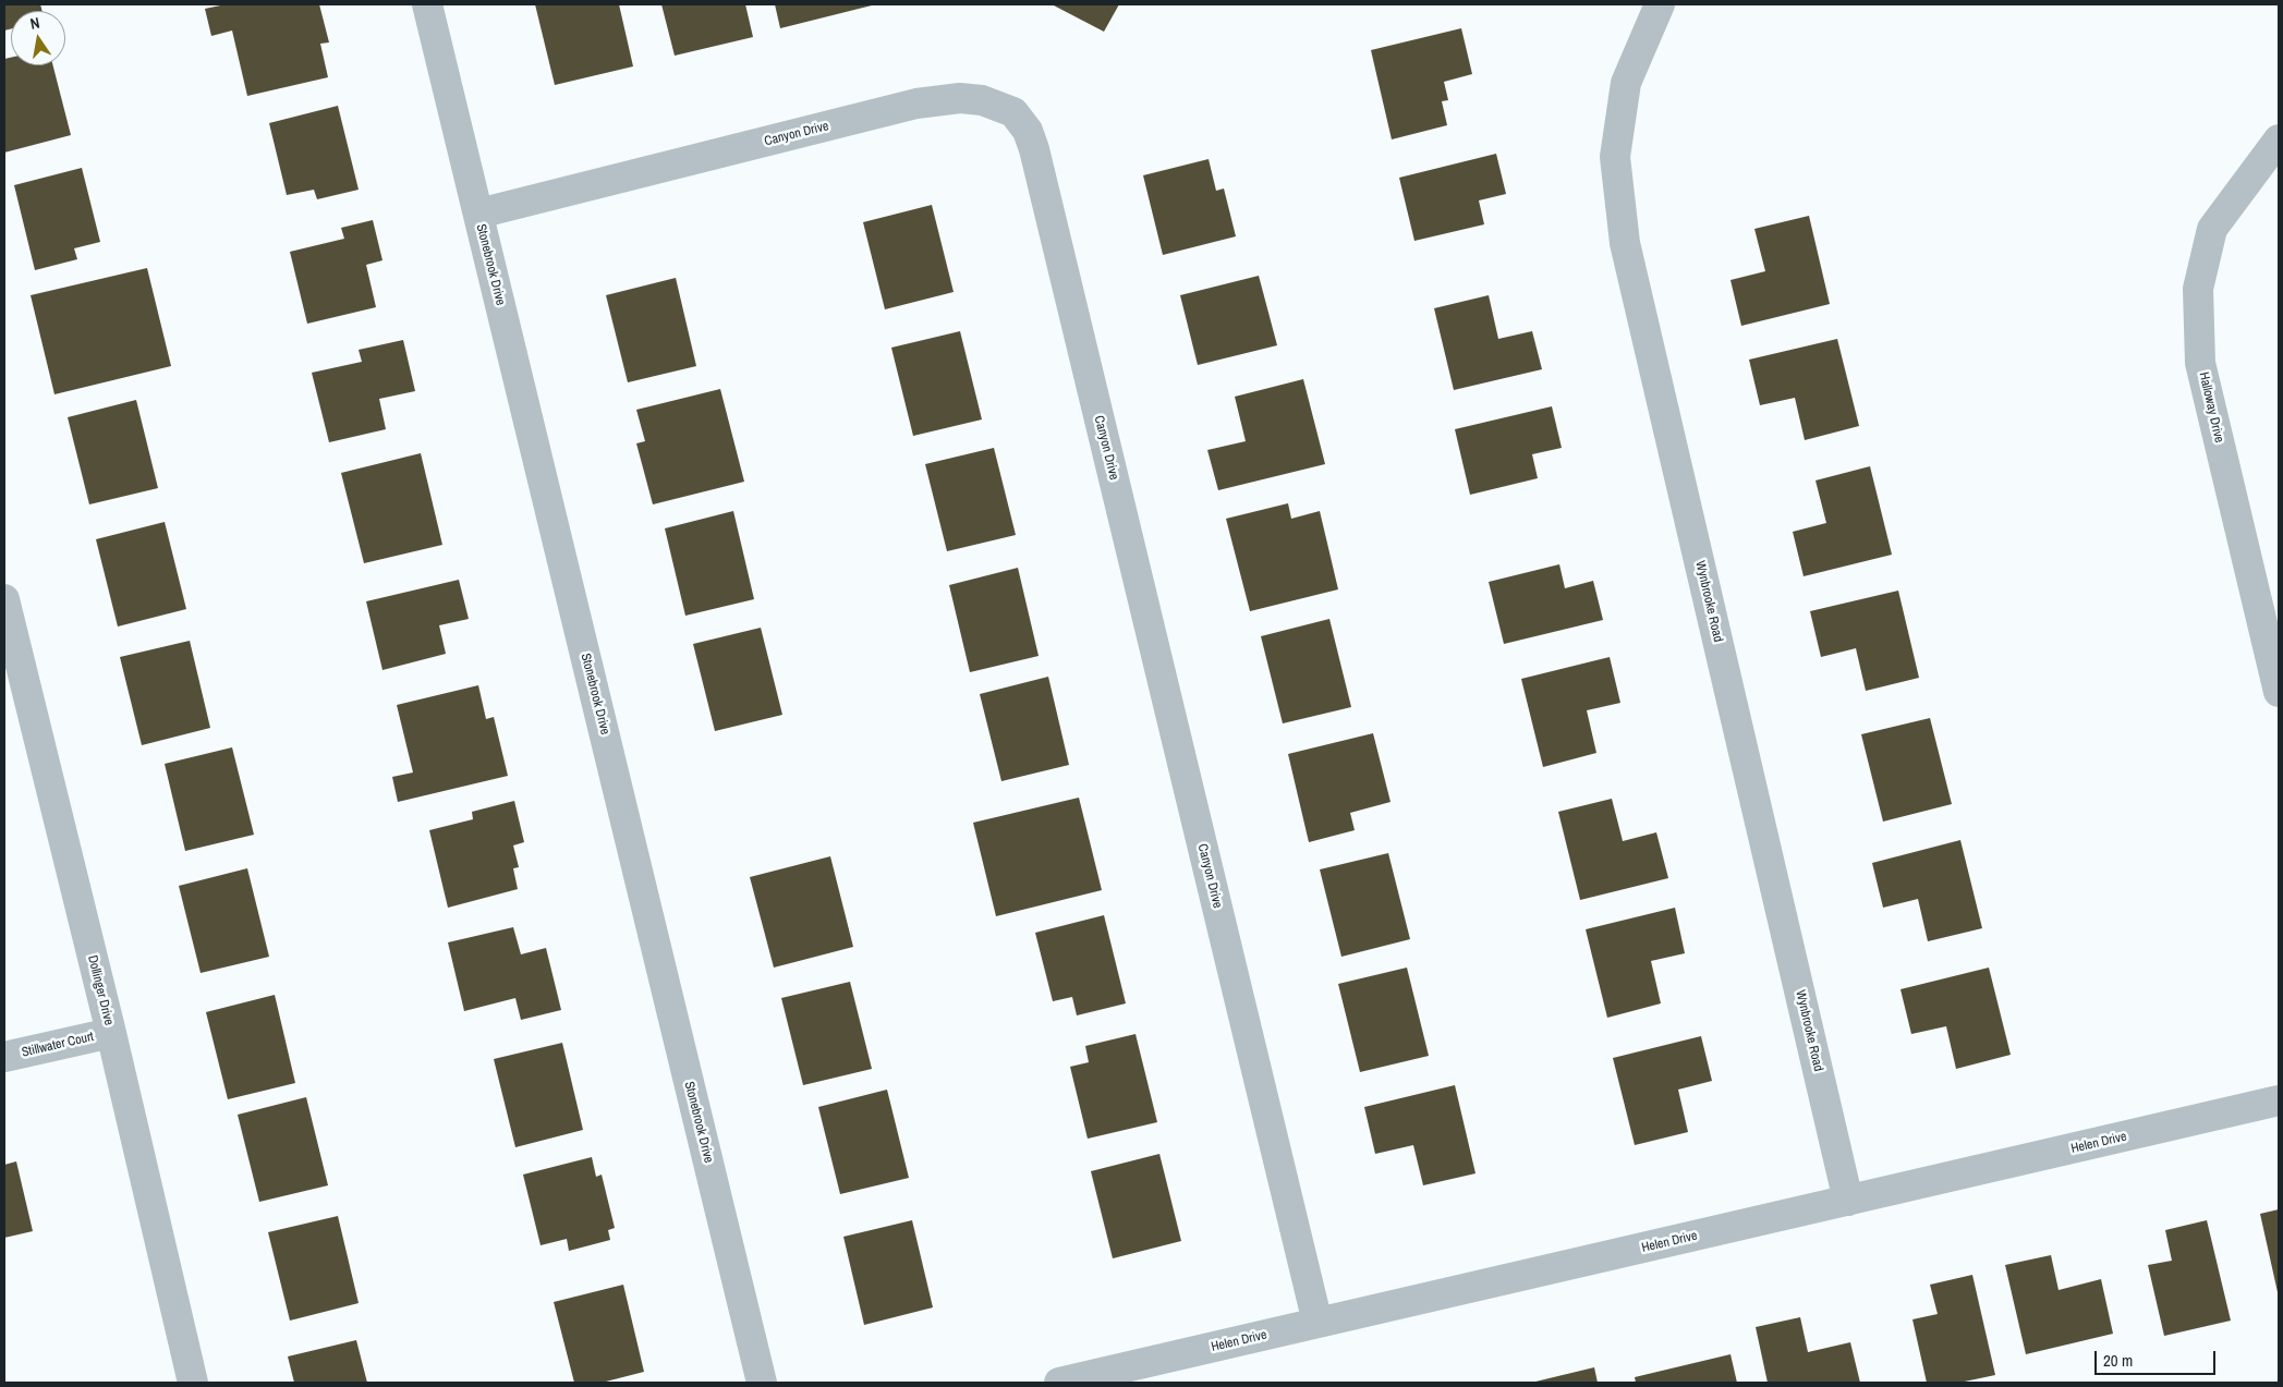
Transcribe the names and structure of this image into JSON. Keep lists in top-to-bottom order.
{
  "streets": {
    "street": [
      "Canyon Drive",
      "Stonebrook Drive",
      "Halloway Drive",
      "Wynbrooke Road",
      "Dollinger Drive",
      "Stillwater Court",
      "Helen Drive"
    ]
  },
  "crossings": [
    ["Canyon Drive", "Stonebrook Drive"],
    ["Canyon Drive", "Helen Drive"],
    ["Wynbrooke Road", "Helen Drive"],
    ["Dollinger Drive", "Stillwater Court"]
  ],
  "scale_bar": "20 m",
  "north": "top"
}
